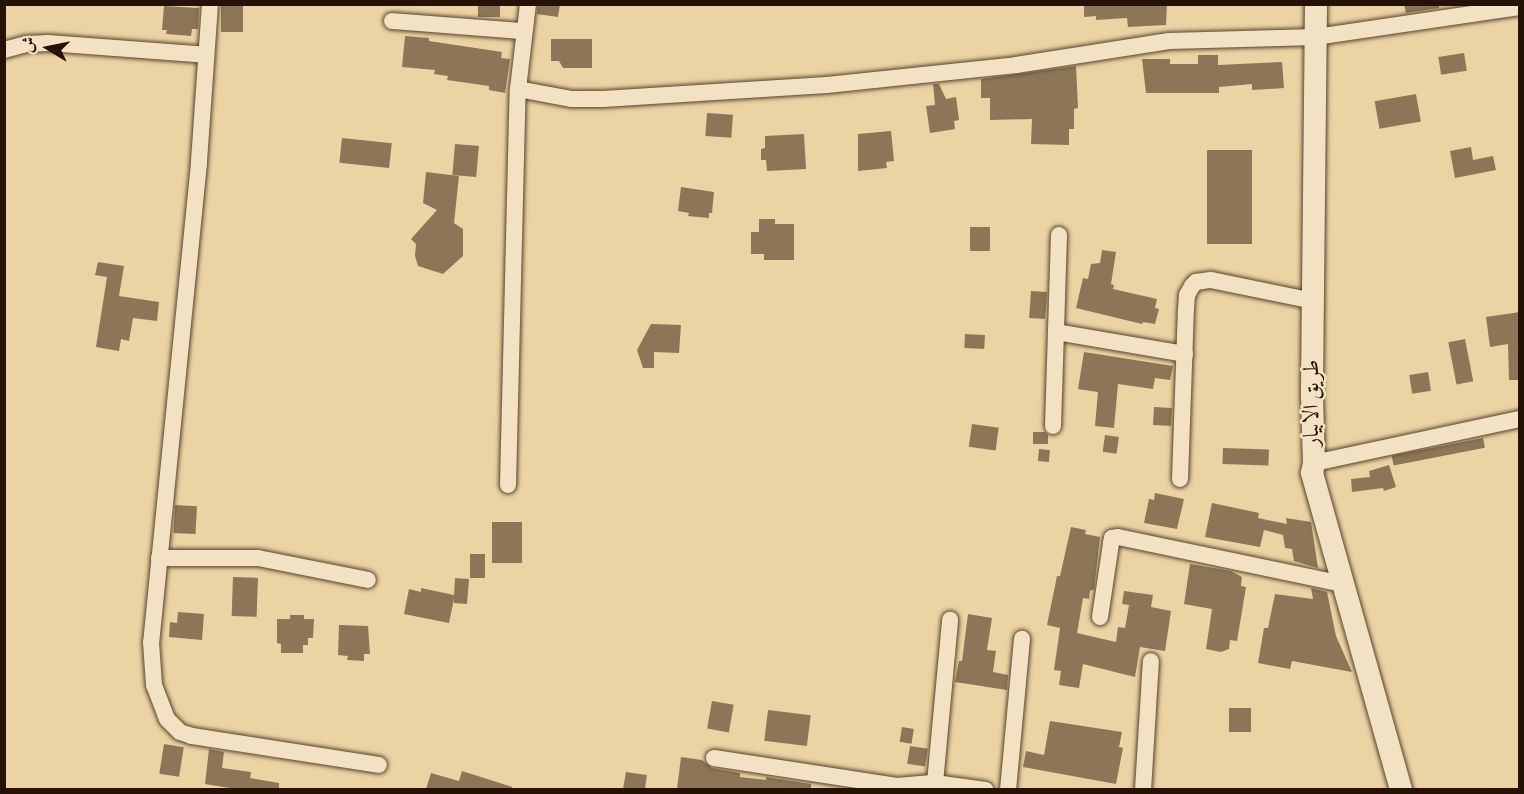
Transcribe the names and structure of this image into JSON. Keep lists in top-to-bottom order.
{
  "streets": {
    "main road": ["طريق الابيار"]
  },
  "north": "left"
}
